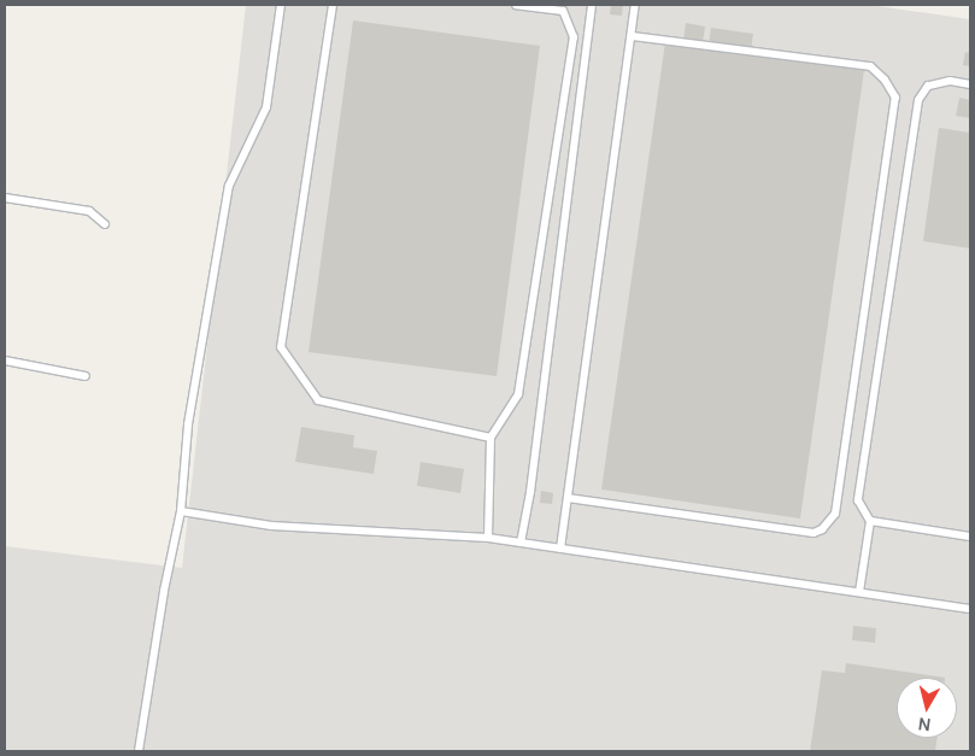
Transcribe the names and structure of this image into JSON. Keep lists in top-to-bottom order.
{
  "north": "bottom"
}
